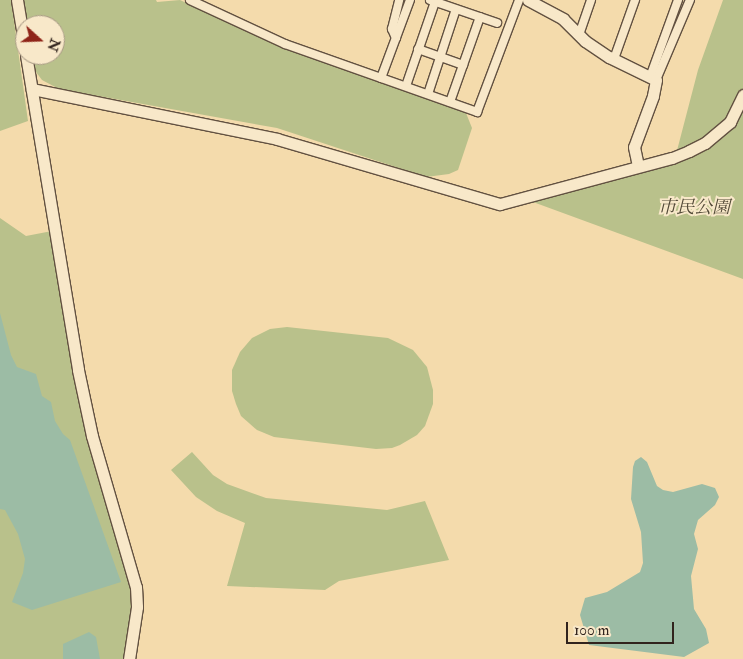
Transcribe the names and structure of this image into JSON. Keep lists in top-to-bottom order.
{
  "parks": ["市民公園"],
  "scale_bar": "100 m",
  "north": "right"
}
